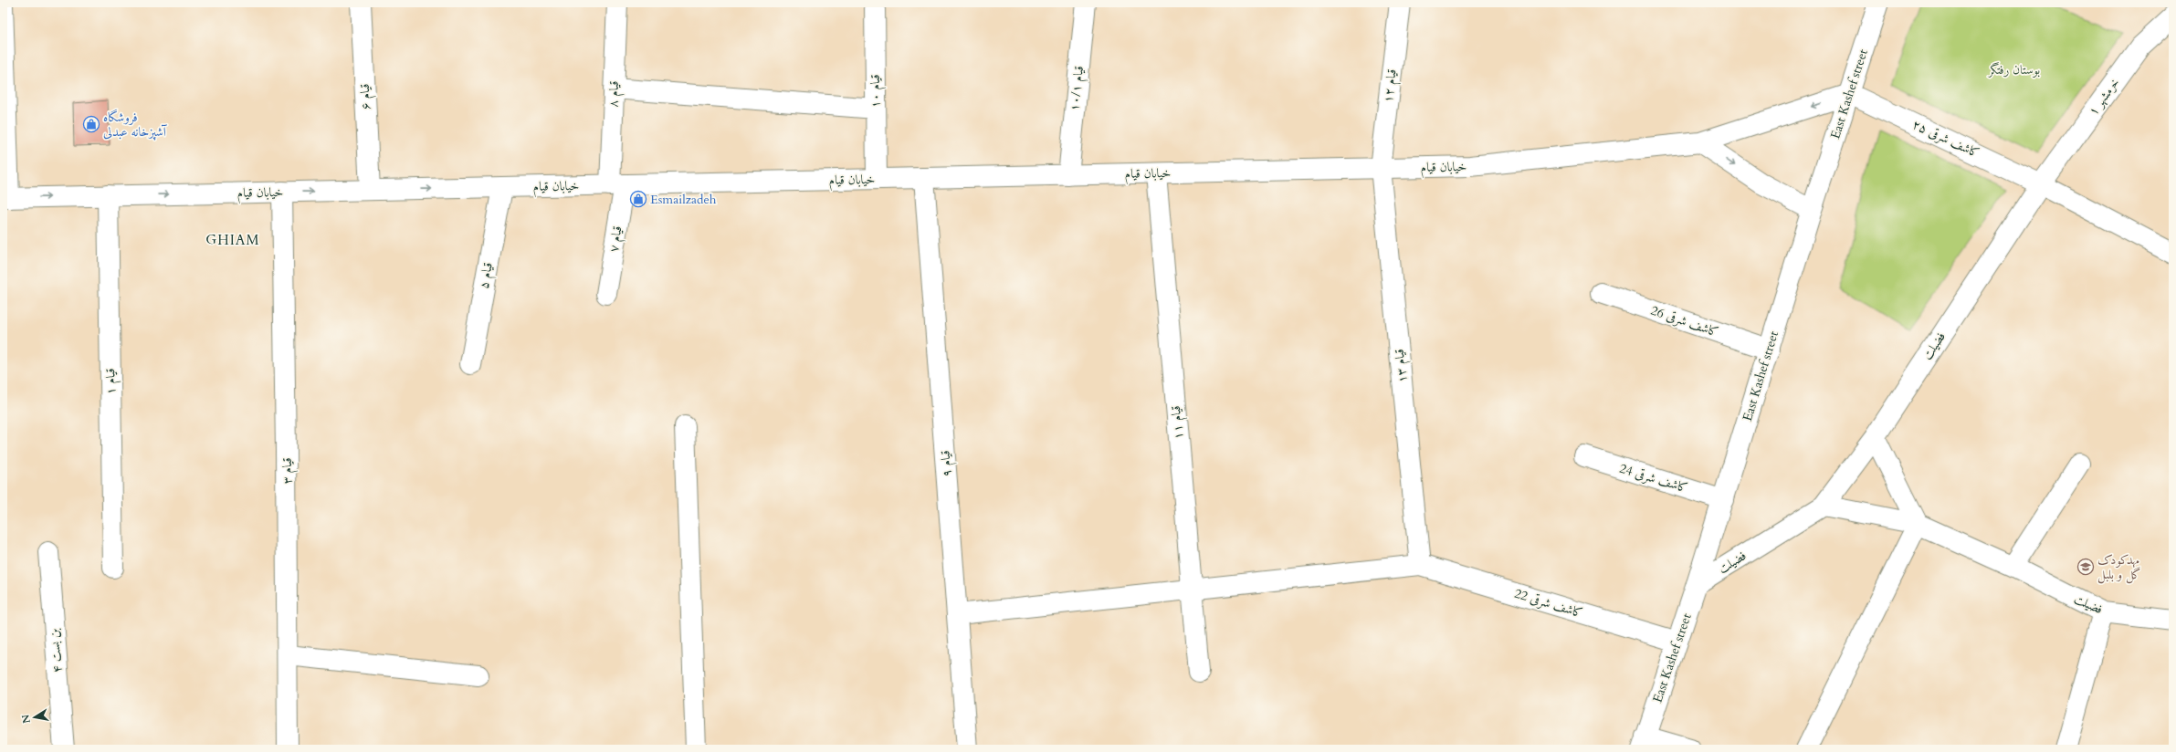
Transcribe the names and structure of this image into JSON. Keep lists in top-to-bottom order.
{
  "streets": {
    "street": [
      "قیام ۱۲",
      "قیام ۱۰/۱",
      "قیام ۱۰",
      "قیام ۸",
      "East Kashef street",
      "قیام ۶",
      "خرمشهر ۱",
      "کاشف شرقی ۲۵",
      "خیابان قیام",
      "قیام ۷",
      "قیام ۵",
      "کاشف شرقی 26",
      "فضیلت",
      "قیام ۱۳",
      "قیام ۱",
      "قیام ۱۱",
      "قیام ۹",
      "قیام ۳",
      "کاشف شرقی 24",
      "کاشف شرقی 22",
      "بن بست ۴"
    ]
  },
  "crossings": [
    ["قیام ۱۲", "خیابان قیام"],
    ["قیام ۱۲", "قیام ۱۳"],
    ["قیام ۱۰/۱", "خیابان قیام"],
    ["قیام ۱۰", "خیابان قیام"],
    ["قیام ۸", "خیابان قیام"],
    ["قیام ۸", "قیام ۷"],
    ["East Kashef street", "کاشف شرقی ۲۵"],
    ["East Kashef street", "خیابان قیام"],
    ["East Kashef street", "کاشف شرقی 26"],
    ["East Kashef street", "فضیلت"],
    ["East Kashef street", "کاشف شرقی 24"],
    ["East Kashef street", "کاشف شرقی 22"],
    ["قیام ۶", "خیابان قیام"],
    ["خرمشهر ۱", "کاشف شرقی ۲۵"],
    ["خرمشهر ۱", "فضیلت"],
    ["کاشف شرقی ۲۵", "خیابان قیام"],
    ["کاشف شرقی ۲۵", "فضیلت"],
    ["خیابان قیام", "قیام ۷"],
    ["خیابان قیام", "قیام ۵"],
    ["خیابان قیام", "قیام ۱۳"],
    ["خیابان قیام", "قیام ۱"],
    ["خیابان قیام", "قیام ۱۱"],
    ["خیابان قیام", "قیام ۹"],
    ["خیابان قیام", "قیام ۳"],
    ["قیام ۱۳", "کاشف شرقی 22"]
  ],
  "districts": ["GHIAM"],
  "parks": ["بوستان رفتگر"],
  "places": {
    "shop": ["فروشگاه آشپزخانه عبدلی", "Esmailzadeh"],
    "school or university": ["مهدکودک گل و بلبل"]
  },
  "north": "left"
}
